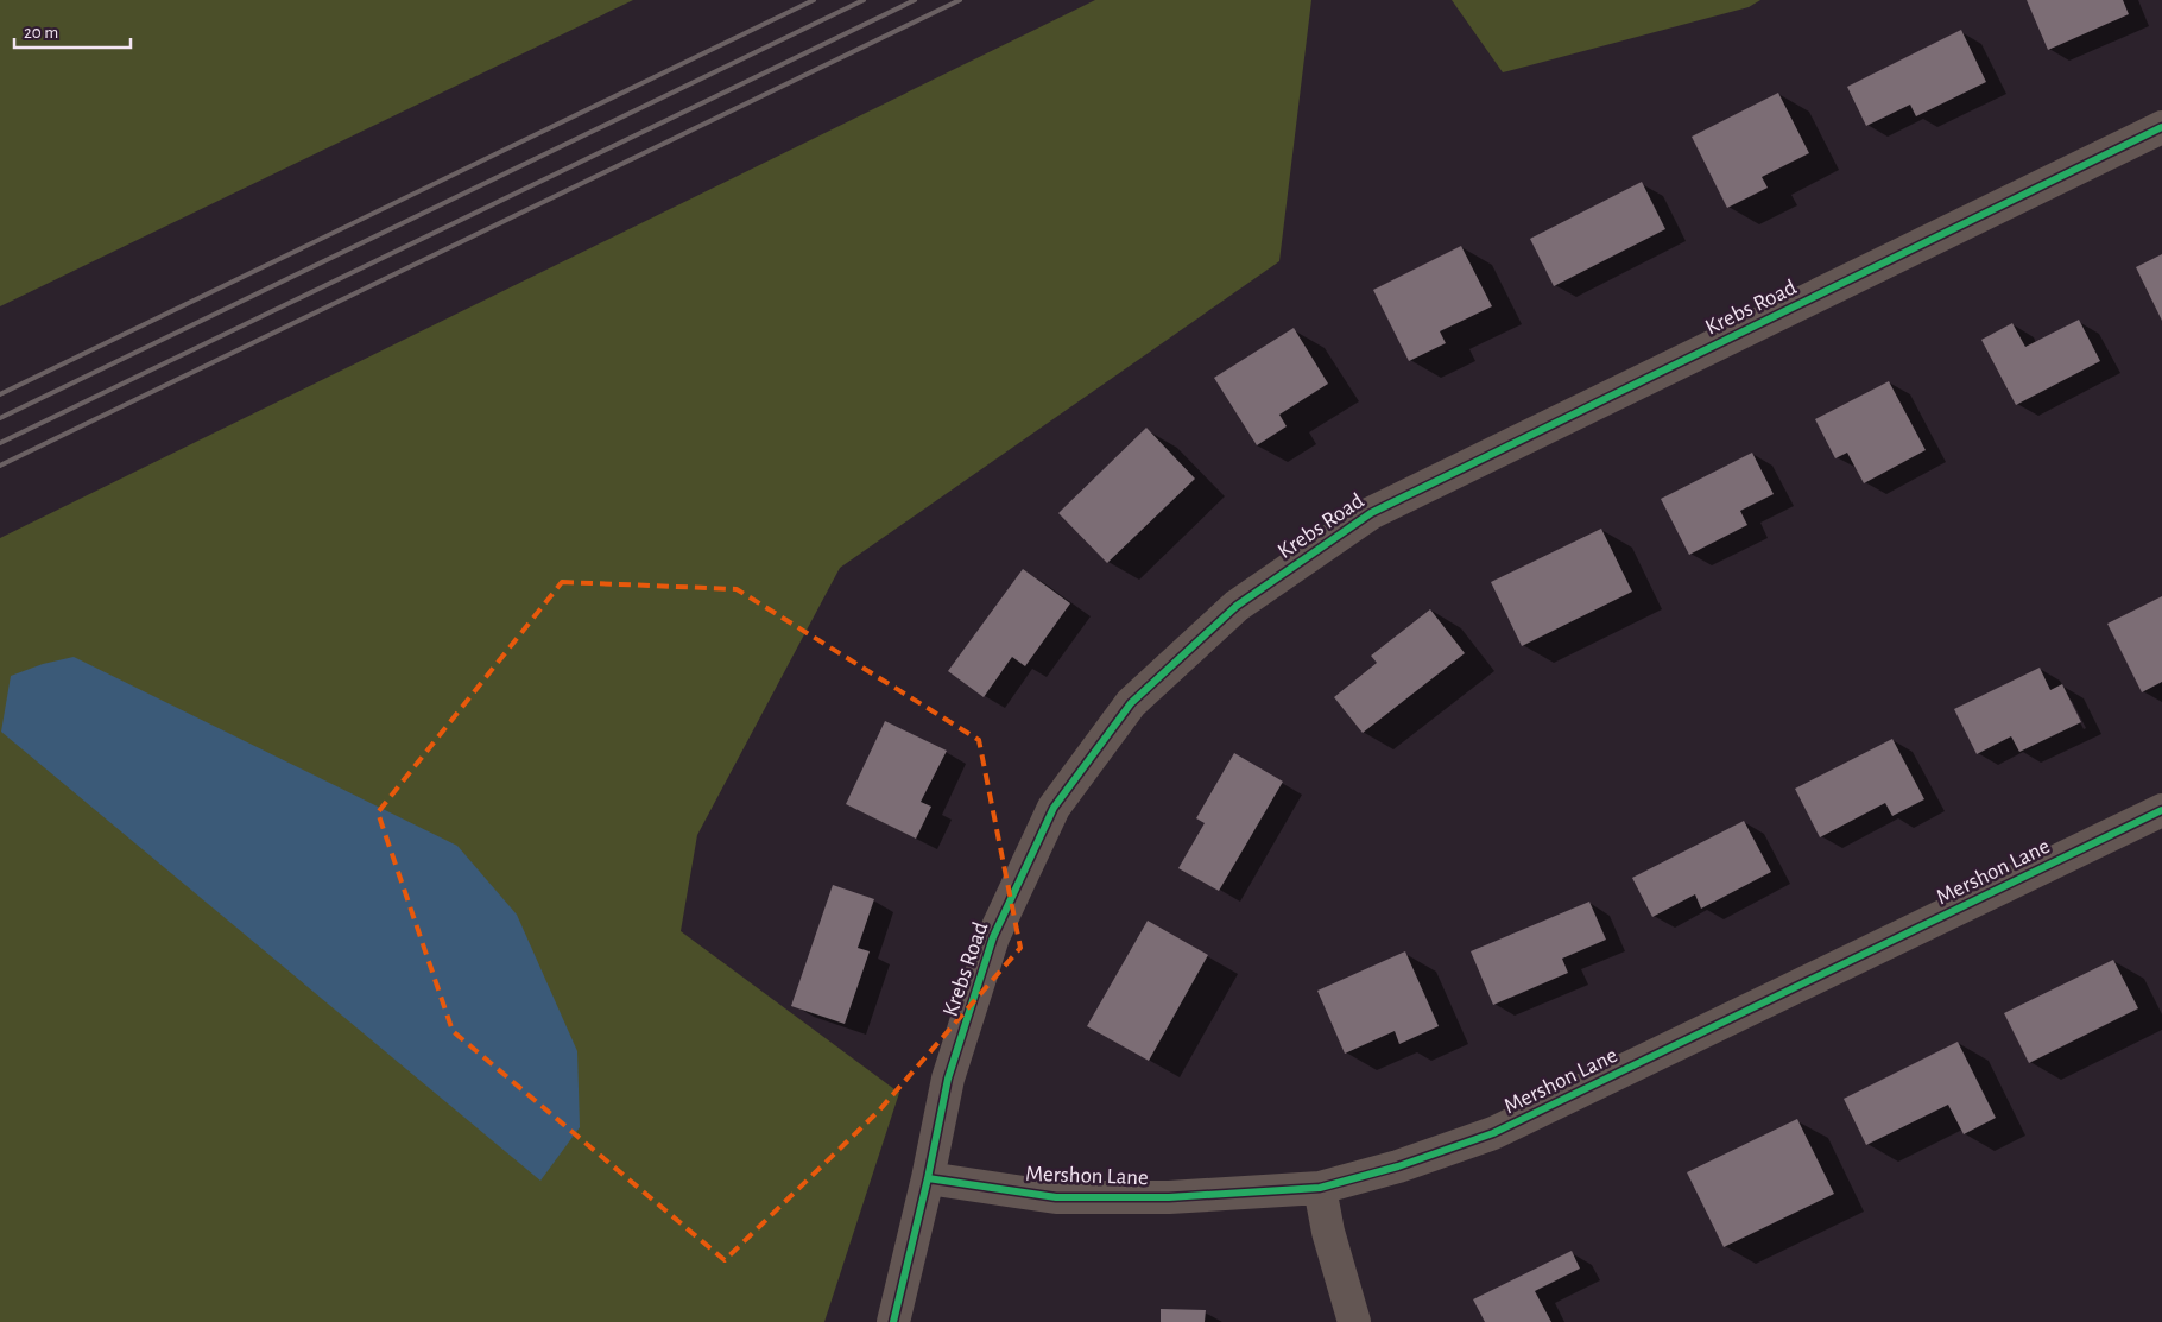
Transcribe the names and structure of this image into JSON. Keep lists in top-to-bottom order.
{
  "streets": {
    "street": ["Krebs Road", "Mershon Lane"]
  },
  "crossings": [
    ["Krebs Road", "Mershon Lane"]
  ],
  "scale_bar": "20 m"
}
